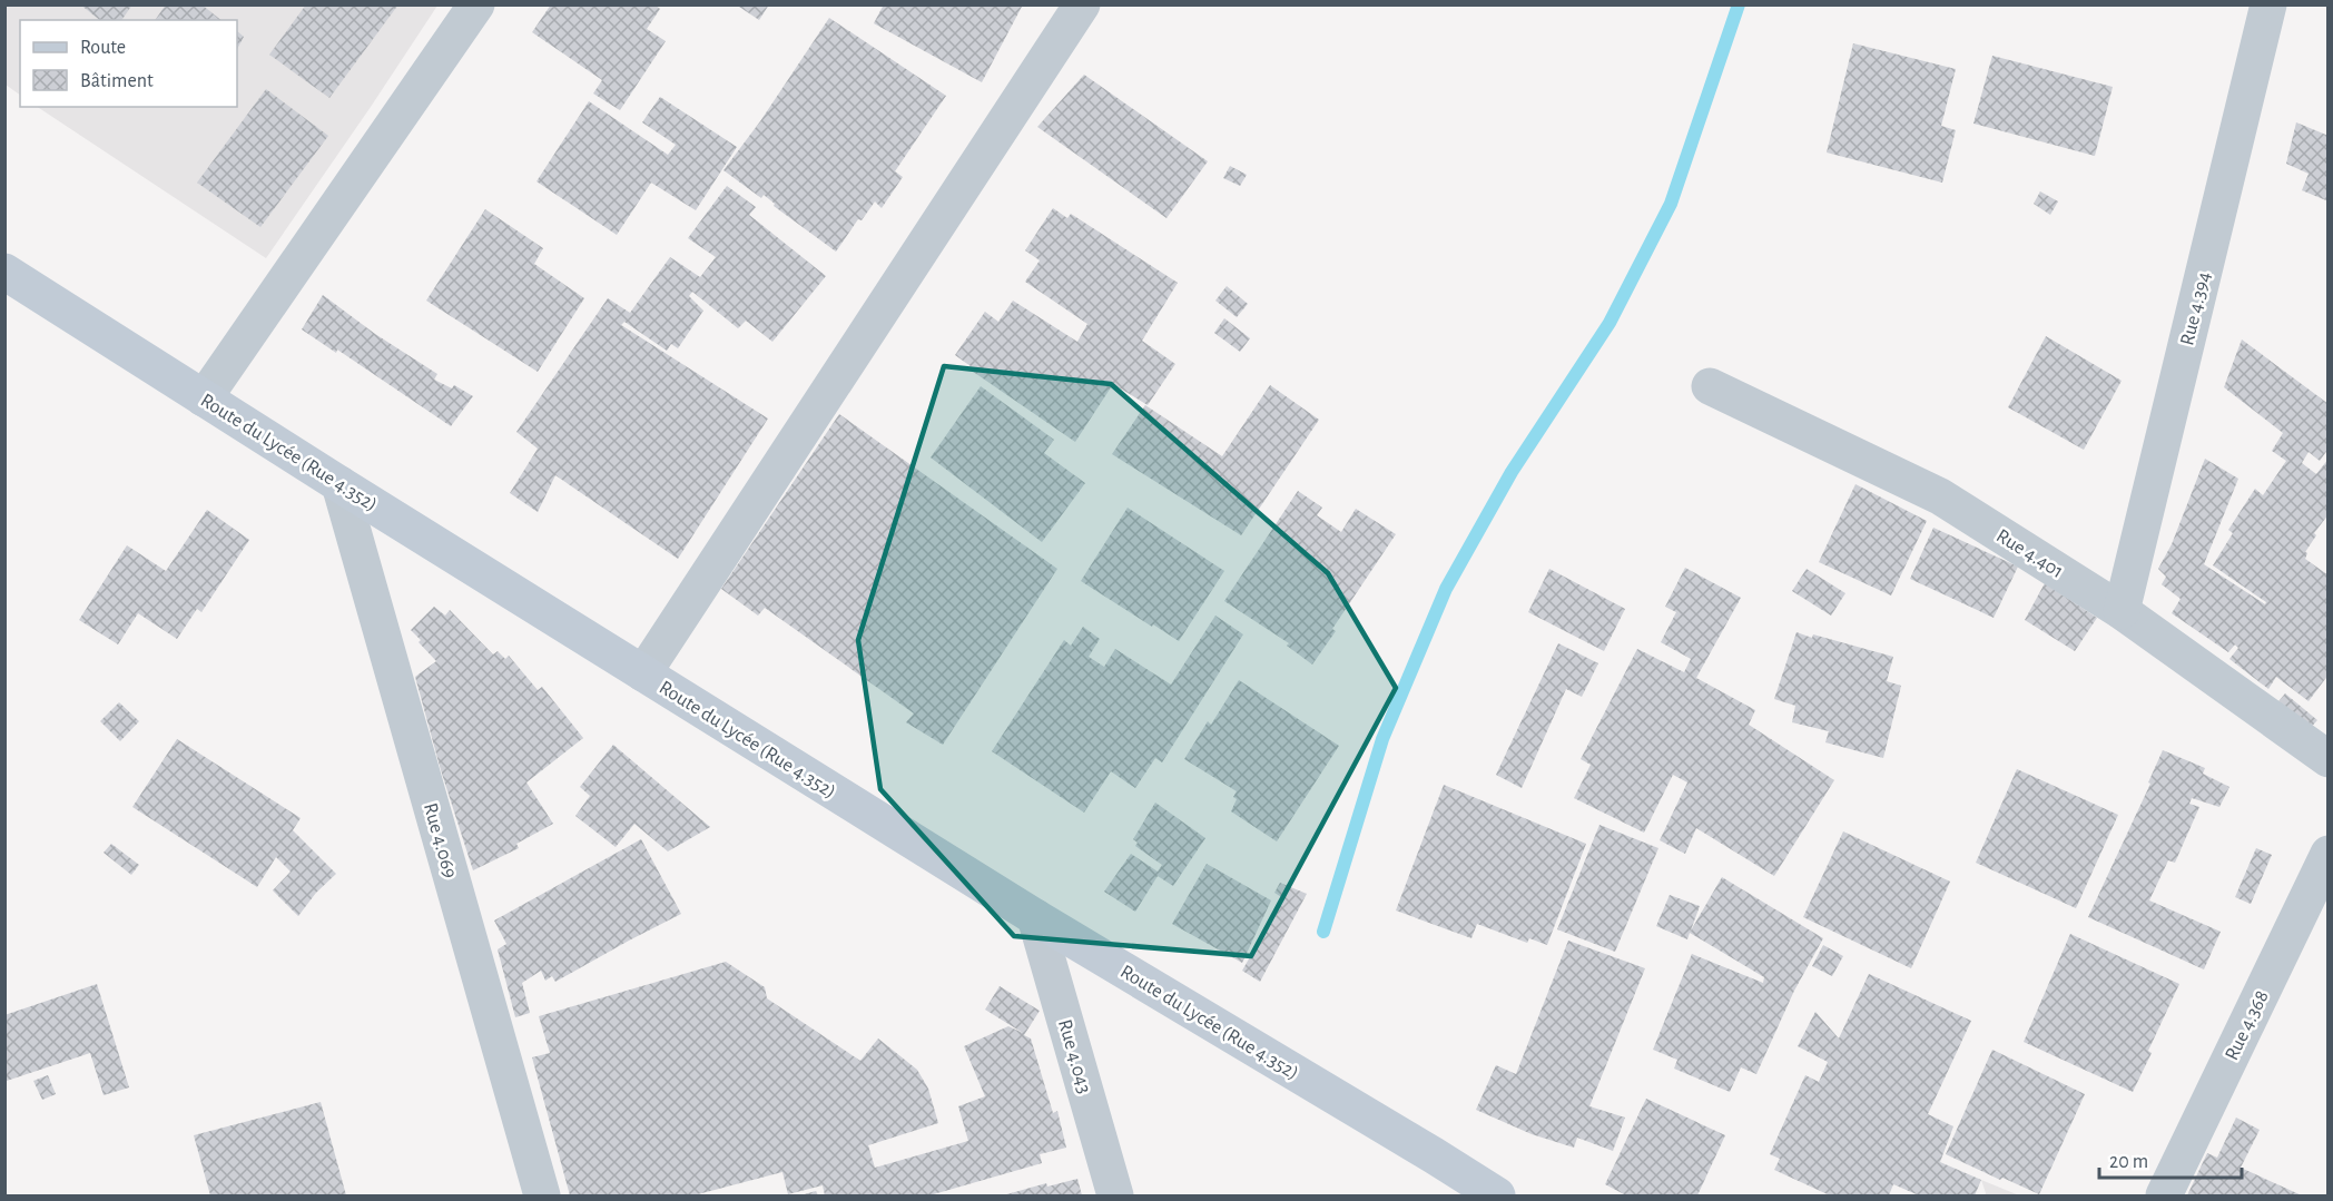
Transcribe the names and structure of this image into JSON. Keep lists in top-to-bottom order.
{
  "streets": {
    "main road": ["Route du Lycée (Rue 4.352)"],
    "street": [
      "Rue 4.394",
      "Rue 4.401",
      "Rue 4.069",
      "Rue 4.368",
      "Rue 4.043"
    ]
  },
  "crossings": [
    ["Rue 4.394", "Rue 4.401"],
    ["Route du Lycée (Rue 4.352)", "Rue 4.069"],
    ["Route du Lycée (Rue 4.352)", "Rue 4.043"]
  ],
  "legend": ["Route", "Bâtiment"],
  "scale_bar": "20 m"
}
